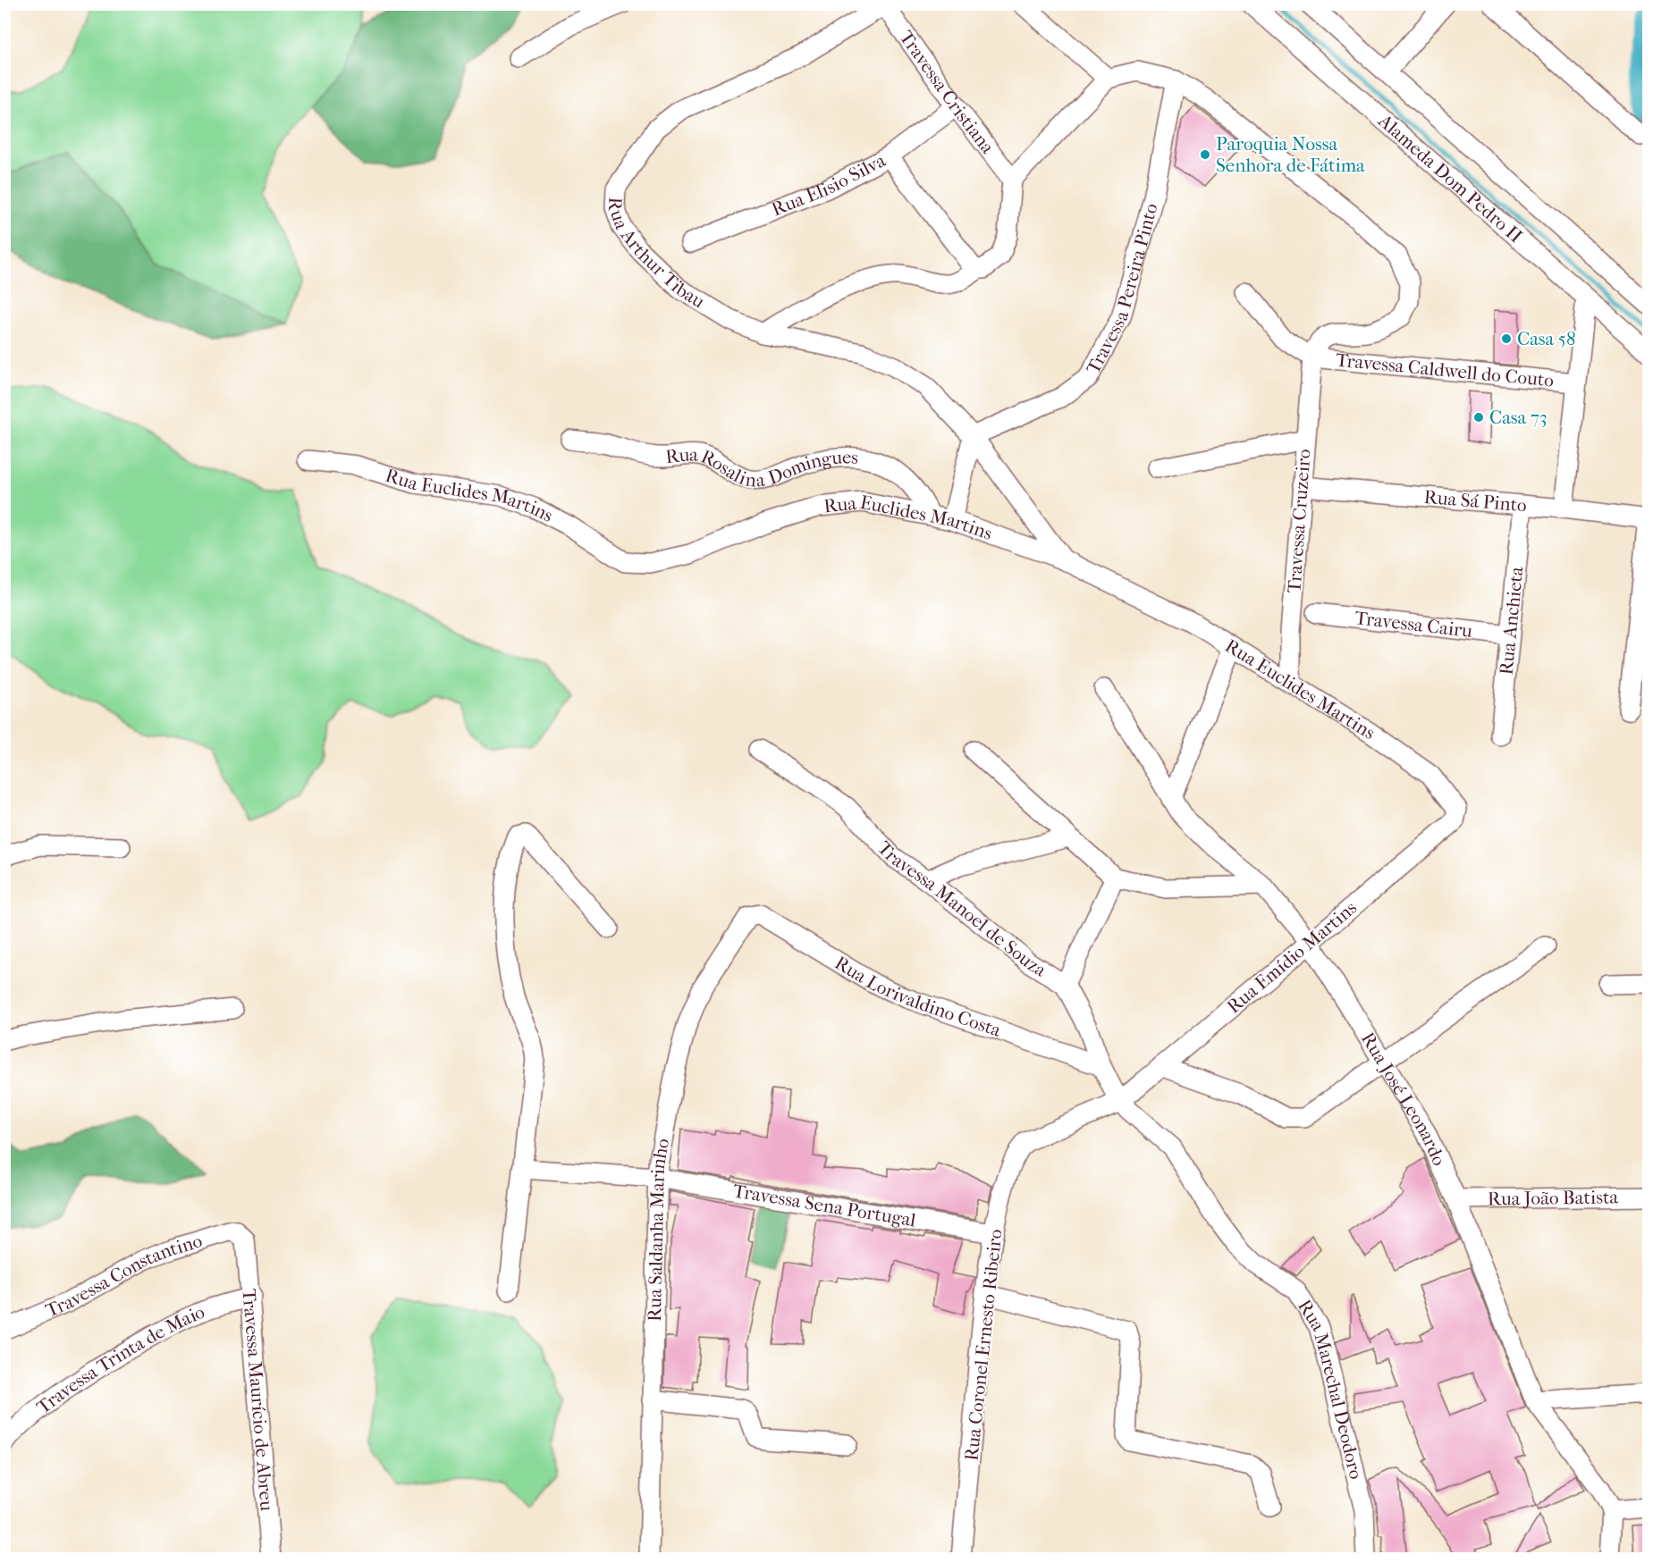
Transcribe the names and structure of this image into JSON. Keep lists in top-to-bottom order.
{
  "streets": {
    "street": [
      "Travessa Cristiana",
      "Alameda Dom Pedro II",
      "Rua Elisio Silva",
      "Rua Arthur Tibau",
      "Travessa Pereira Pinto",
      "Travessa Caldwell do Couto",
      "Rua Rosalina Domingues",
      "Rua Euclides Martins",
      "Rua Sá Pinto",
      "Travessa Cruzeiro",
      "Rua Anchieta",
      "Travessa Cairu",
      "Travessa Manoel de Souza",
      "Rua Emídio Martins",
      "Rua Lorivaldino Costa",
      "Rua José Leonardo",
      "Rua João Batista",
      "Travessa Sena Portugal",
      "Rua Saldanha Marinho",
      "Travessa Constantino",
      "Rua Coronel Ernesto Ribeiro",
      "Travessa Trinta de Maio",
      "Rua Marechal Deodoro",
      "Travessa Maurício de Abreu"
    ]
  },
  "crossings": [
    ["Travessa Cristiana", "Rua Elisio Silva"],
    ["Travessa Cristiana", "Rua Arthur Tibau"],
    ["Rua Arthur Tibau", "Travessa Pereira Pinto"],
    ["Rua Arthur Tibau", "Rua Euclides Martins"],
    ["Travessa Caldwell do Couto", "Travessa Cruzeiro"],
    ["Rua Rosalina Domingues", "Rua Euclides Martins"],
    ["Rua Euclides Martins", "Travessa Cruzeiro"],
    ["Rua Euclides Martins", "Rua Emídio Martins"],
    ["Rua Sá Pinto", "Travessa Cruzeiro"],
    ["Rua Sá Pinto", "Rua Anchieta"],
    ["Rua Anchieta", "Travessa Cairu"],
    ["Travessa Manoel de Souza", "Rua Emídio Martins"],
    ["Travessa Manoel de Souza", "Rua Lorivaldino Costa"],
    ["Travessa Manoel de Souza", "Rua Coronel Ernesto Ribeiro"],
    ["Travessa Manoel de Souza", "Rua Marechal Deodoro"],
    ["Rua Emídio Martins", "Rua José Leonardo"],
    ["Rua Emídio Martins", "Rua Coronel Ernesto Ribeiro"],
    ["Rua Emídio Martins", "Rua Marechal Deodoro"],
    ["Rua Lorivaldino Costa", "Rua Saldanha Marinho"],
    ["Rua José Leonardo", "Rua João Batista"],
    ["Travessa Sena Portugal", "Rua Saldanha Marinho"],
    ["Travessa Sena Portugal", "Rua Coronel Ernesto Ribeiro"],
    ["Travessa Constantino", "Travessa Maurício de Abreu"],
    ["Rua Coronel Ernesto Ribeiro", "Rua Marechal Deodoro"],
    ["Travessa Trinta de Maio", "Travessa Maurício de Abreu"]
  ],
  "places": ["Paroquia Nossa Senhora de Fátima", "Casa 58", "Casa 73"]
}
